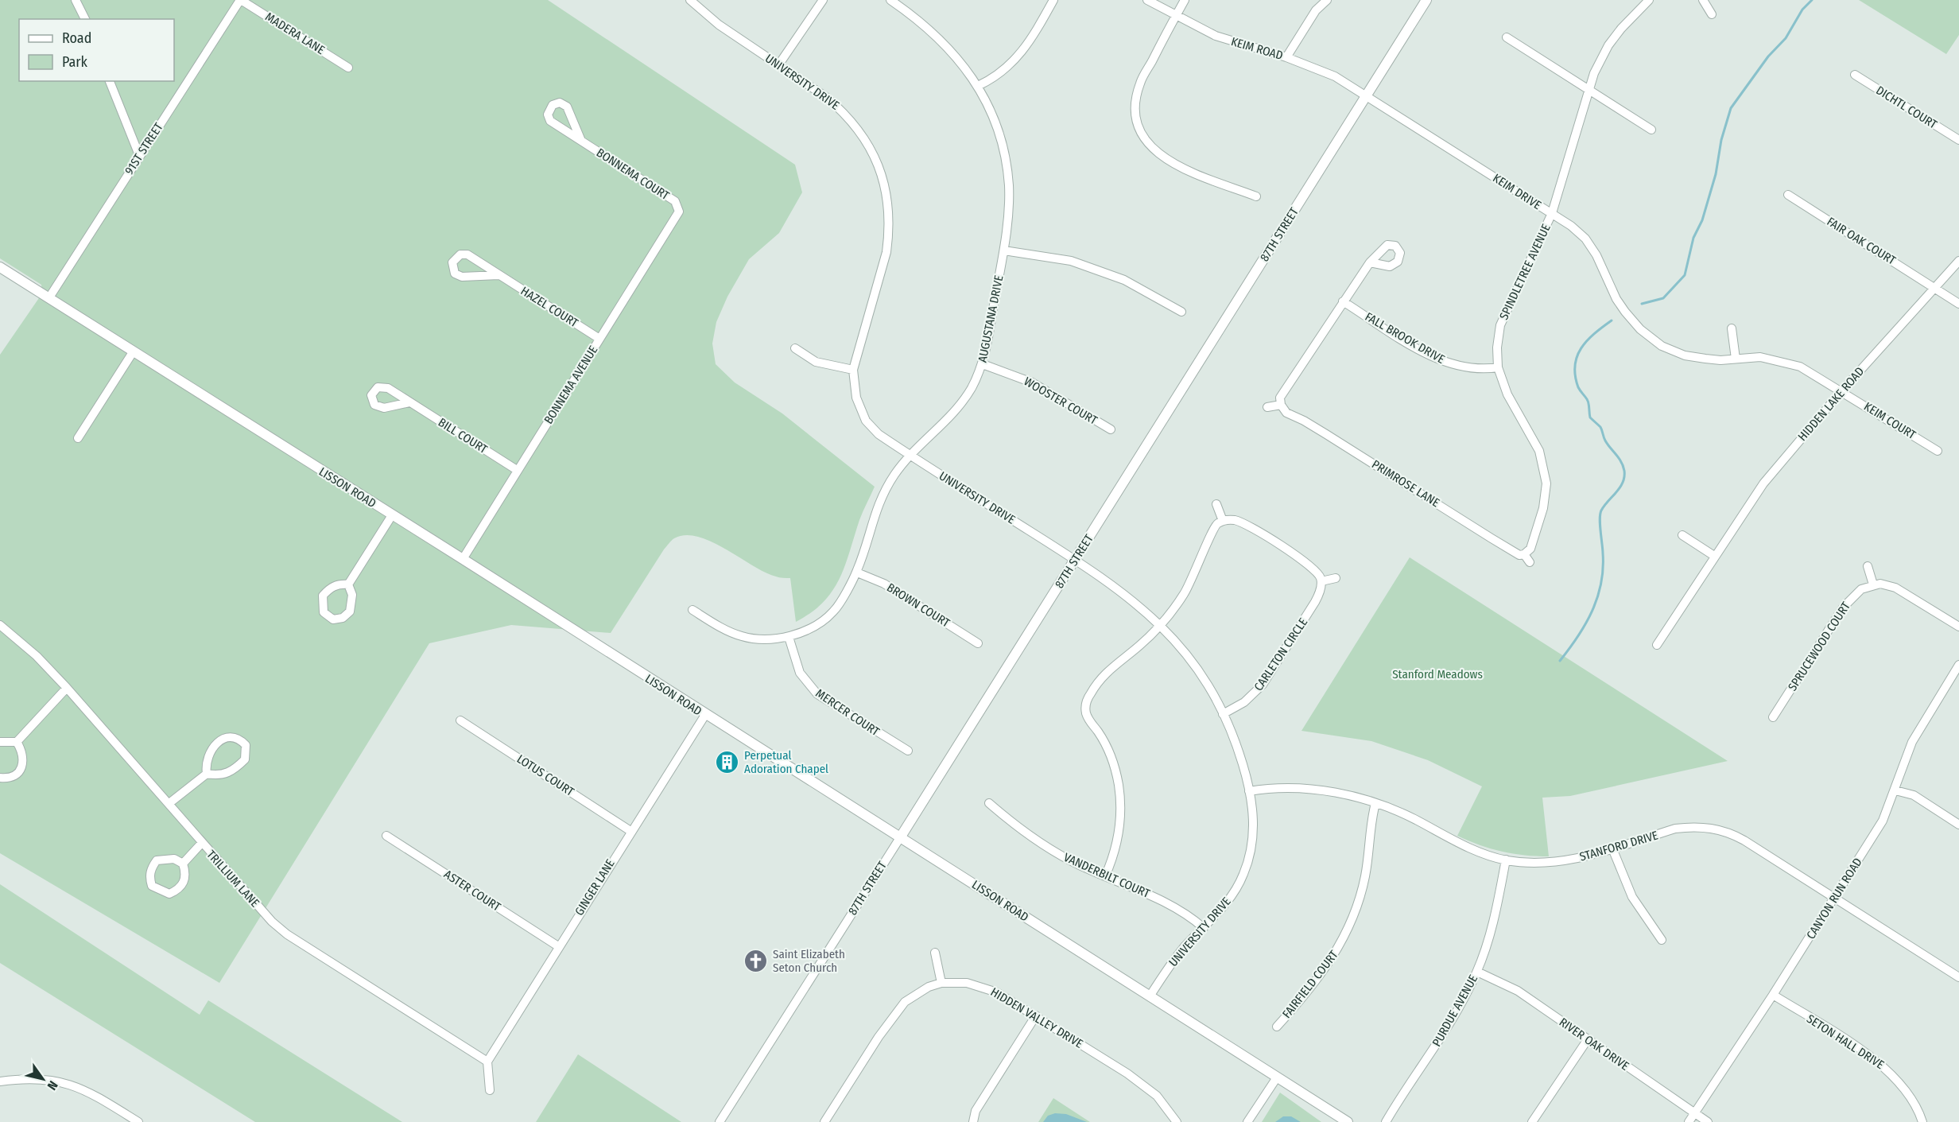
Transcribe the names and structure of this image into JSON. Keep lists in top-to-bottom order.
{
  "streets": {
    "street": [
      "MADERA LANE",
      "KEIM ROAD",
      "UNIVERSITY DRIVE",
      "DICHTL COURT",
      "91ST STREET",
      "BONNEMA COURT",
      "KEIM DRIVE",
      "87TH STREET",
      "FAIR OAK COURT",
      "SPINDLETREE AVENUE",
      "HAZEL COURT",
      "AUGUSTANA DRIVE",
      "FALL BROOK DRIVE",
      "BONNEMA AVENUE",
      "WOOSTER COURT",
      "HIDDEN LAKE ROAD",
      "KEIM COURT",
      "BILL COURT",
      "PRIMROSE LANE",
      "LISSON ROAD",
      "BROWN COURT",
      "SPRUCEWOOD COURT",
      "CARLETON CIRCLE",
      "MERCER COURT",
      "LOTUS COURT",
      "STANFORD DRIVE",
      "VANDERBILT COURT",
      "TRILLIUM LANE",
      "GINGER LANE",
      "ASTER COURT",
      "CANYON RUN ROAD",
      "FAIRFIELD COURT",
      "PURDUE AVENUE",
      "HIDDEN VALLEY DRIVE",
      "SETON HALL DRIVE",
      "RIVER OAK DRIVE"
    ]
  },
  "crossings": [
    ["MADERA LANE", "91ST STREET"],
    ["KEIM ROAD", "KEIM DRIVE"],
    ["KEIM ROAD", "87TH STREET"],
    ["UNIVERSITY DRIVE", "87TH STREET"],
    ["UNIVERSITY DRIVE", "AUGUSTANA DRIVE"],
    ["UNIVERSITY DRIVE", "LISSON ROAD"],
    ["UNIVERSITY DRIVE", "CARLETON CIRCLE"],
    ["UNIVERSITY DRIVE", "STANFORD DRIVE"],
    ["UNIVERSITY DRIVE", "VANDERBILT COURT"],
    ["91ST STREET", "LISSON ROAD"],
    ["BONNEMA COURT", "BONNEMA AVENUE"],
    ["KEIM DRIVE", "87TH STREET"],
    ["KEIM DRIVE", "SPINDLETREE AVENUE"],
    ["KEIM DRIVE", "HIDDEN LAKE ROAD"],
    ["KEIM DRIVE", "KEIM COURT"],
    ["87TH STREET", "LISSON ROAD"],
    ["FAIR OAK COURT", "HIDDEN LAKE ROAD"],
    ["SPINDLETREE AVENUE", "FALL BROOK DRIVE"],
    ["SPINDLETREE AVENUE", "PRIMROSE LANE"],
    ["HAZEL COURT", "BONNEMA AVENUE"],
    ["AUGUSTANA DRIVE", "WOOSTER COURT"],
    ["AUGUSTANA DRIVE", "BROWN COURT"],
    ["AUGUSTANA DRIVE", "MERCER COURT"],
    ["BONNEMA AVENUE", "BILL COURT"],
    ["BONNEMA AVENUE", "LISSON ROAD"],
    ["HIDDEN LAKE ROAD", "KEIM COURT"],
    ["LISSON ROAD", "GINGER LANE"],
    ["LOTUS COURT", "GINGER LANE"],
    ["STANFORD DRIVE", "CANYON RUN ROAD"],
    ["STANFORD DRIVE", "FAIRFIELD COURT"],
    ["STANFORD DRIVE", "PURDUE AVENUE"],
    ["TRILLIUM LANE", "GINGER LANE"],
    ["GINGER LANE", "ASTER COURT"],
    ["CANYON RUN ROAD", "SETON HALL DRIVE"],
    ["CANYON RUN ROAD", "RIVER OAK DRIVE"],
    ["PURDUE AVENUE", "RIVER OAK DRIVE"]
  ],
  "parks": ["Stanford Meadows"],
  "places": {
    "building": ["Perpetual Adoration Chapel"],
    "church": ["Saint Elizabeth Seton Church"]
  },
  "legend": ["Road", "Park"],
  "north": "bottom right"
}
